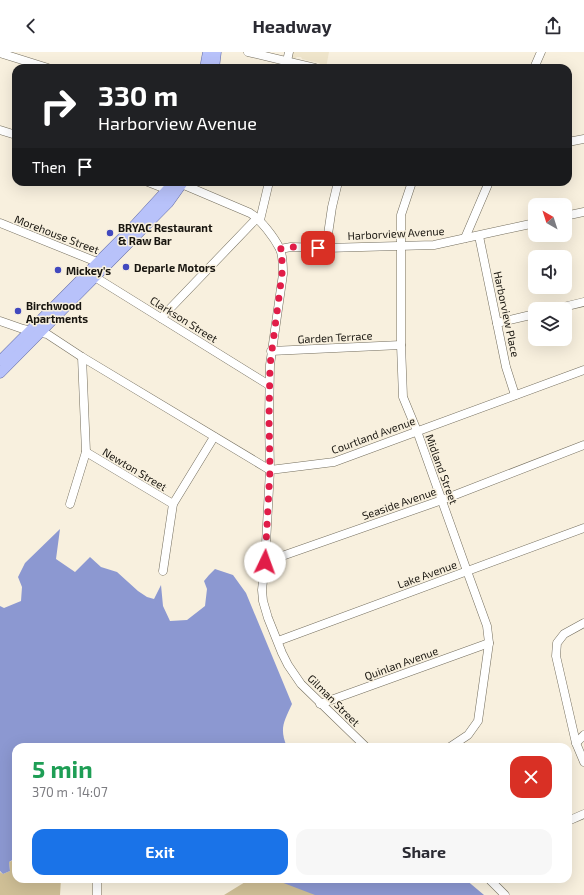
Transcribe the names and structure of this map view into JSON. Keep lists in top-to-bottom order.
{
  "streets": {
    "street": [
      "Harborview Avenue",
      "Morehouse Street",
      "Harborview Place",
      "Clarkson Street",
      "Garden Terrace",
      "Courtland Avenue",
      "Newton Street",
      "Midland Street",
      "Seaside Avenue",
      "Lake Avenue",
      "Quinlan Avenue",
      "Gilman Street"
    ]
  },
  "crossings": [
    ["Harborview Avenue", "Harborview Place"],
    ["Harborview Avenue", "Midland Street"],
    ["Harborview Avenue", "Gilman Street"],
    ["Harborview Place", "Courtland Avenue"],
    ["Clarkson Street", "Gilman Street"],
    ["Garden Terrace", "Midland Street"],
    ["Garden Terrace", "Gilman Street"],
    ["Courtland Avenue", "Midland Street"],
    ["Courtland Avenue", "Gilman Street"],
    ["Midland Street", "Seaside Avenue"],
    ["Midland Street", "Lake Avenue"],
    ["Midland Street", "Quinlan Avenue"],
    ["Seaside Avenue", "Gilman Street"],
    ["Lake Avenue", "Gilman Street"],
    ["Quinlan Avenue", "Gilman Street"]
  ],
  "places": [
    "BRYAC Restaurant & Raw Bar",
    "Deparle Motors",
    "Mickey's",
    "Birchwood Apartments"
  ],
  "north": "top left",
  "page": {
    "header": "Headway",
    "turn": ["330 m", "Harborview Avenue"],
    "then": "Then",
    "heading": ["5 min", "370 m · 14:07"],
    "buttons": ["Exit", "Share"]
  }
}
